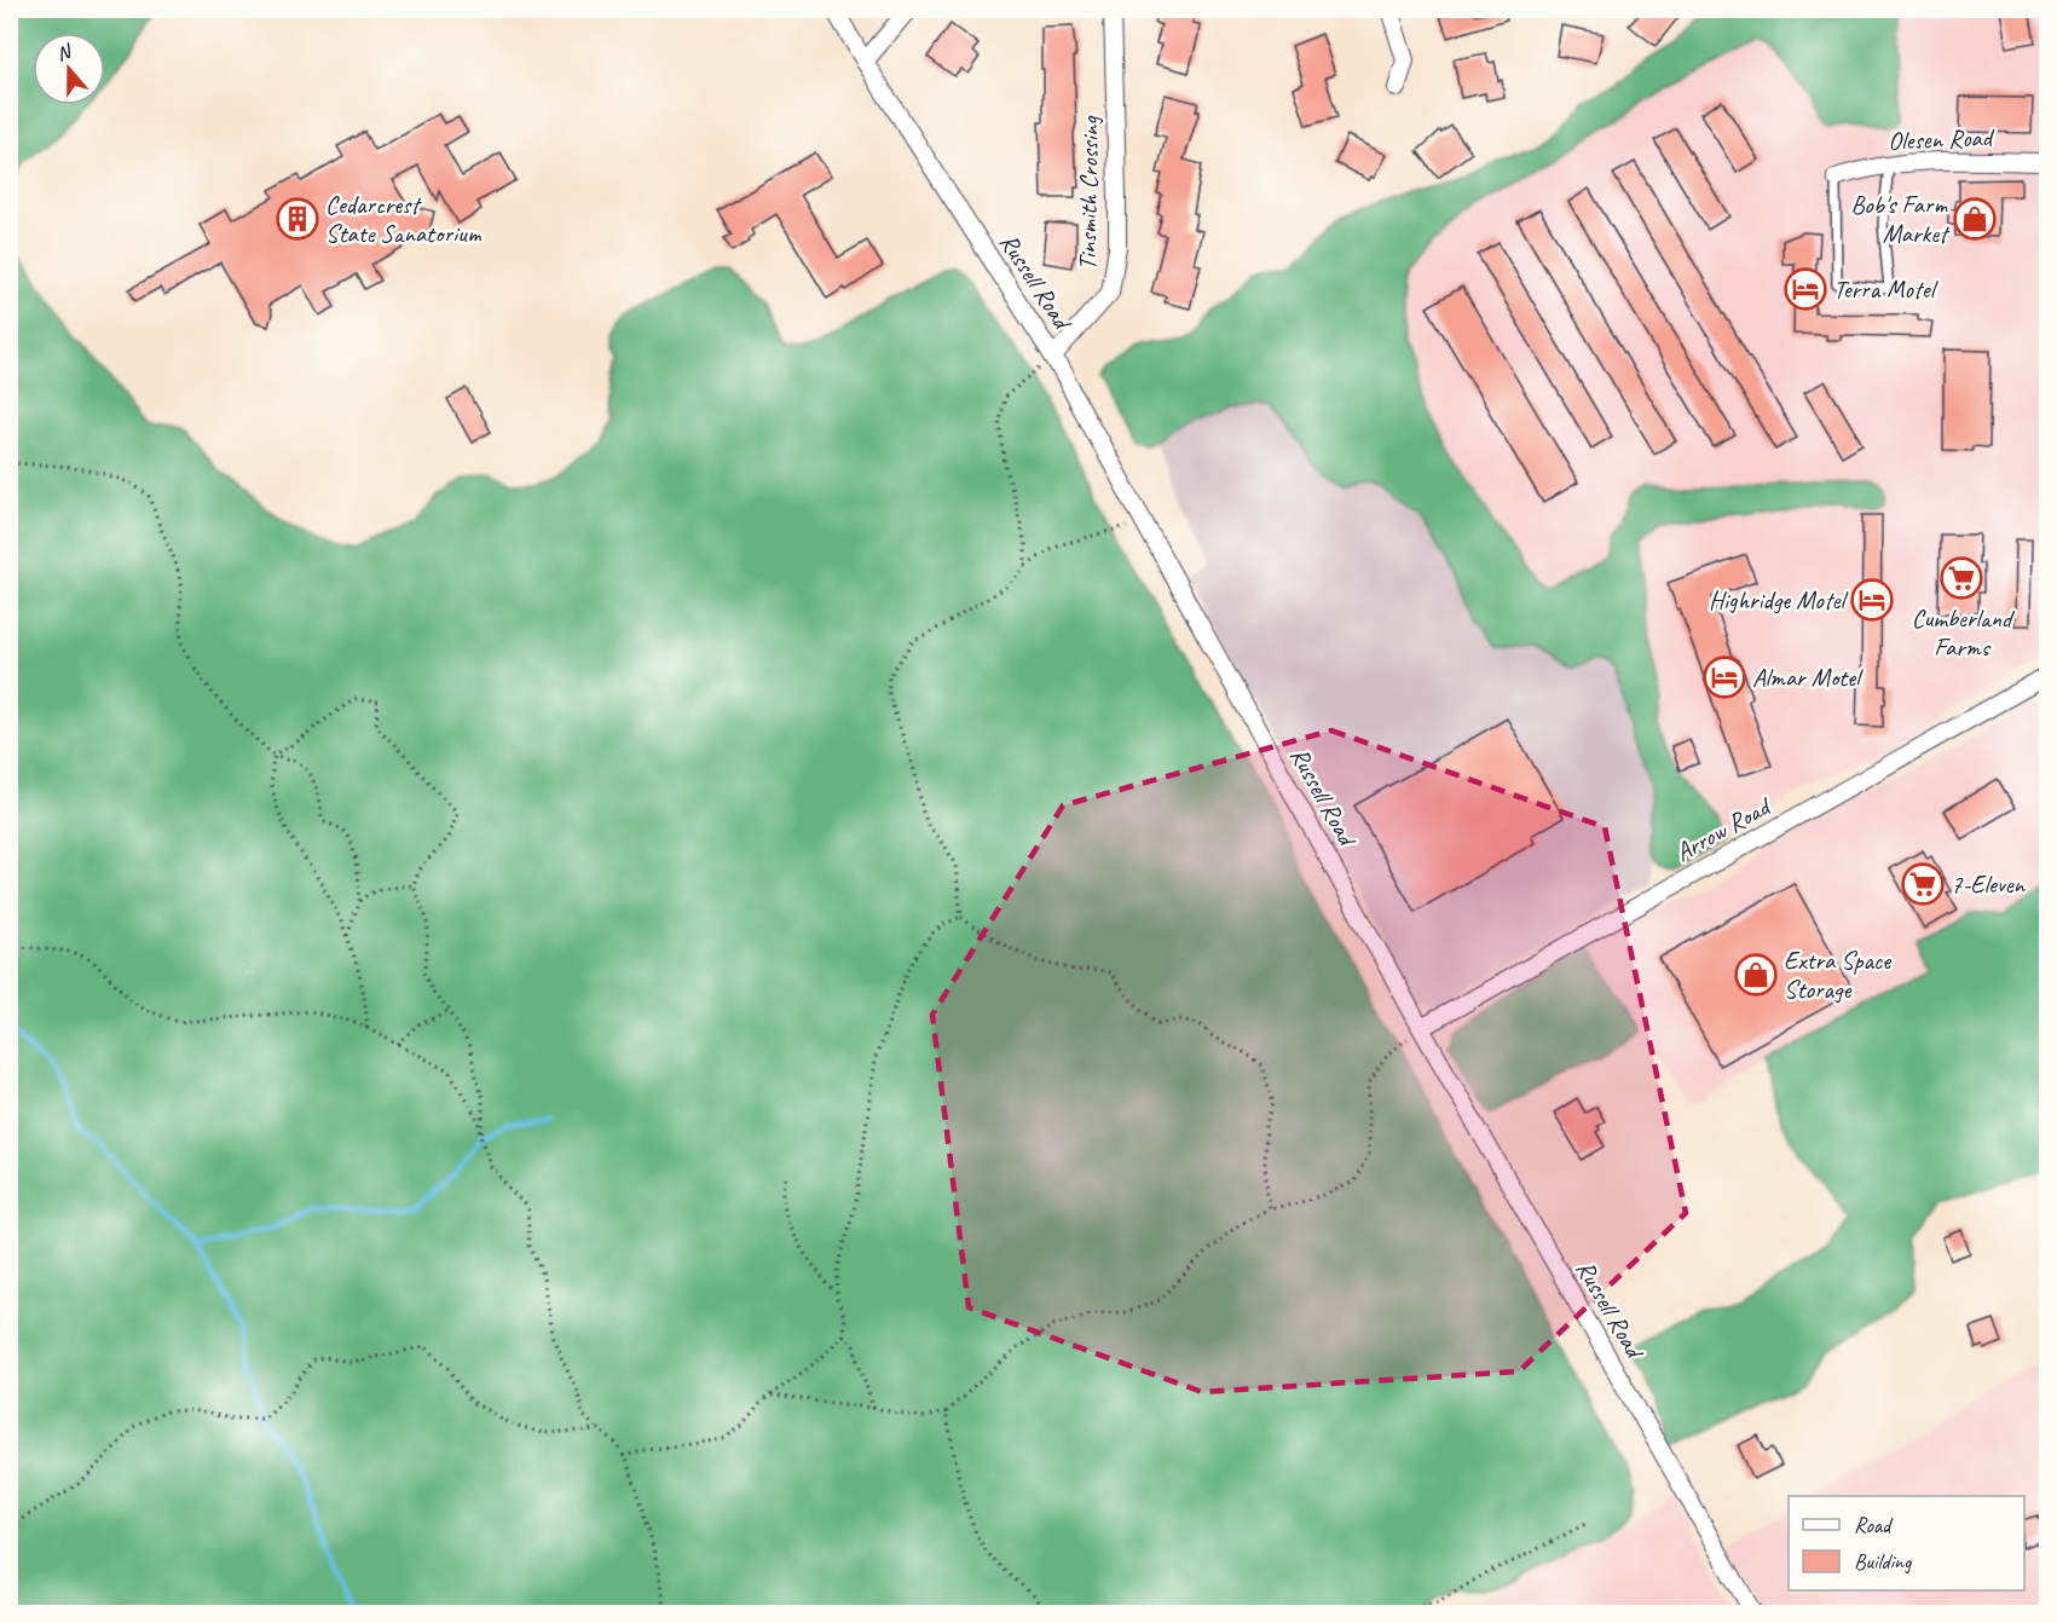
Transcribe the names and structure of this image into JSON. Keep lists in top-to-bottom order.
{
  "streets": {
    "street": [
      "Olesen Road",
      "Tinsmith Crossing",
      "Russell Road",
      "Arrow Road"
    ]
  },
  "crossings": [
    ["Tinsmith Crossing", "Russell Road"],
    ["Russell Road", "Arrow Road"]
  ],
  "places": {
    "building": ["Cedarcrest State Sanatorium"],
    "shop": ["Bob's Farm Market", "Extra Space Storage"],
    "hotel": ["Terra Motel", "Highridge Motel", "Almar Motel"],
    "supermarket": ["Cumberland Farms", "7-Eleven"]
  },
  "legend": ["Road", "Building"],
  "north": "top"
}
